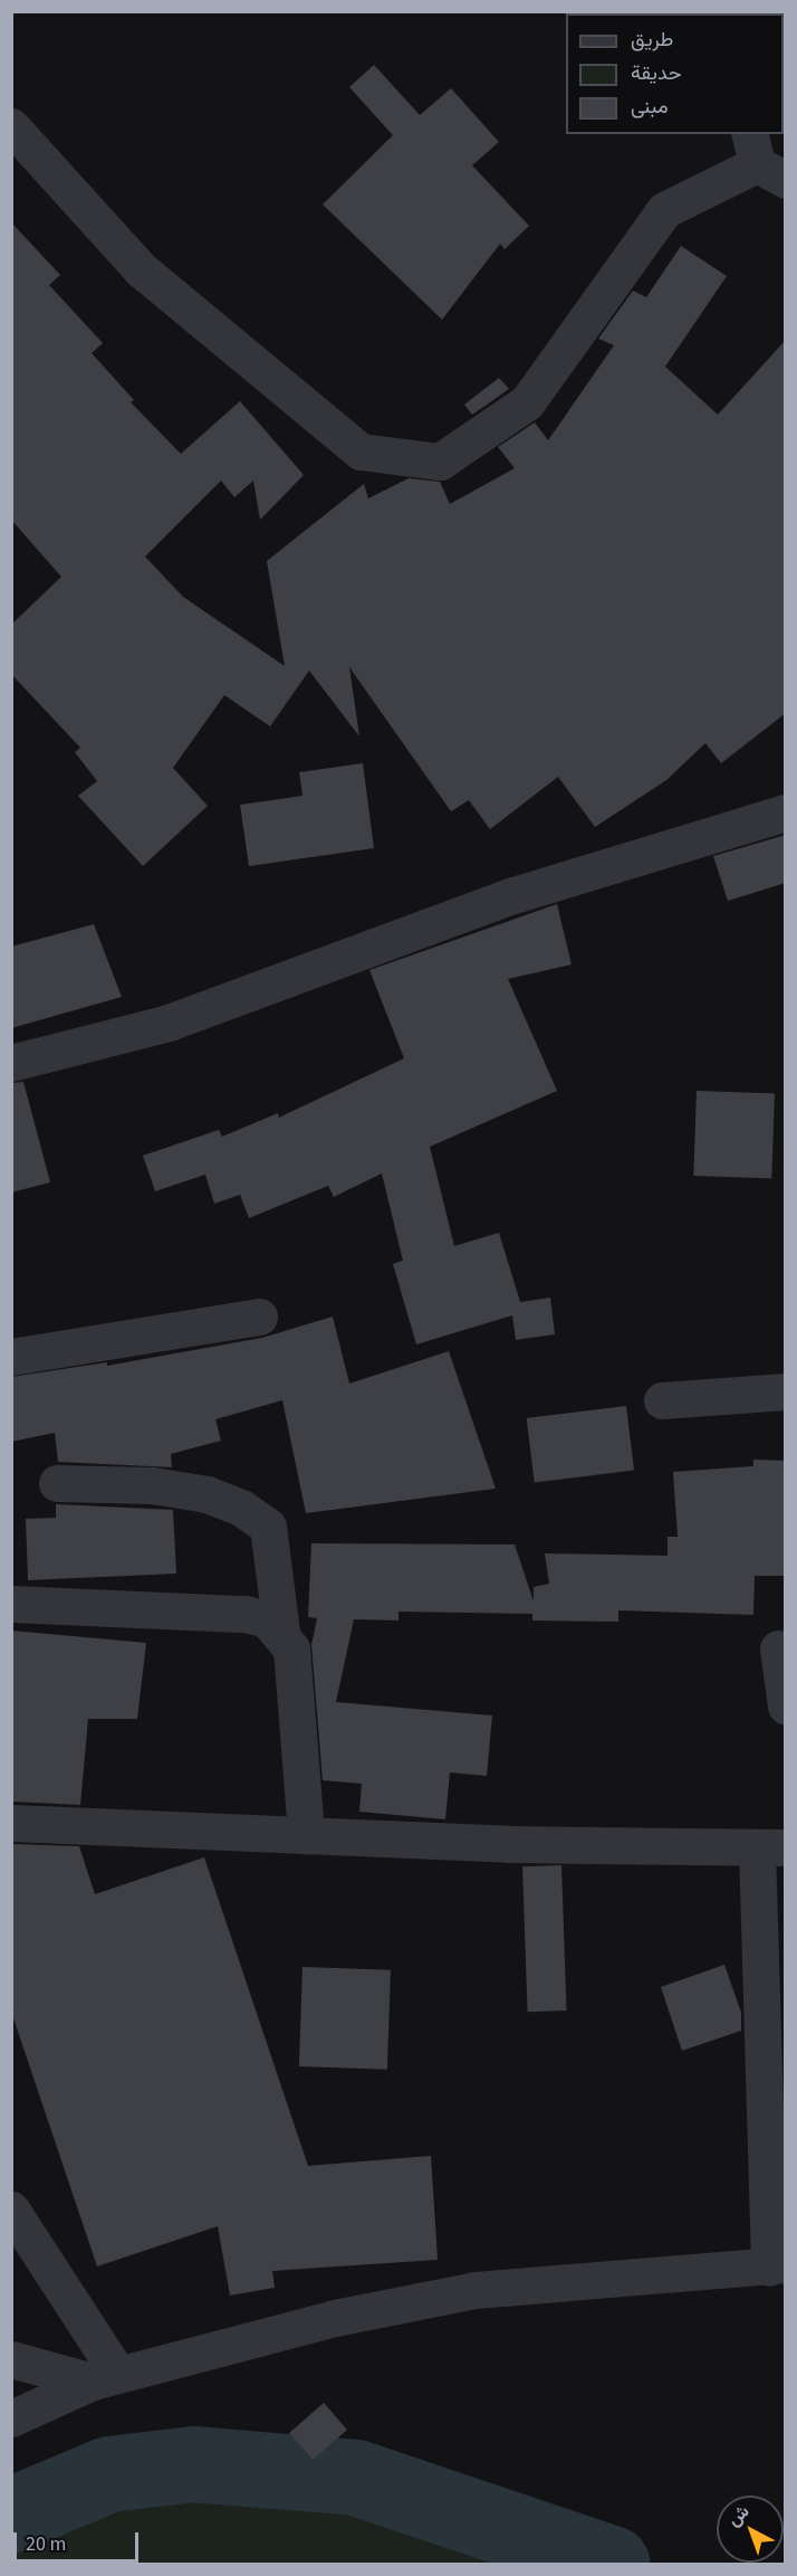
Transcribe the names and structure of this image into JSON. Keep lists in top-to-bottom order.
{
  "legend": ["طريق", "حديقة", "مبنى"],
  "scale_bar": "20 m",
  "north": "top left"
}
